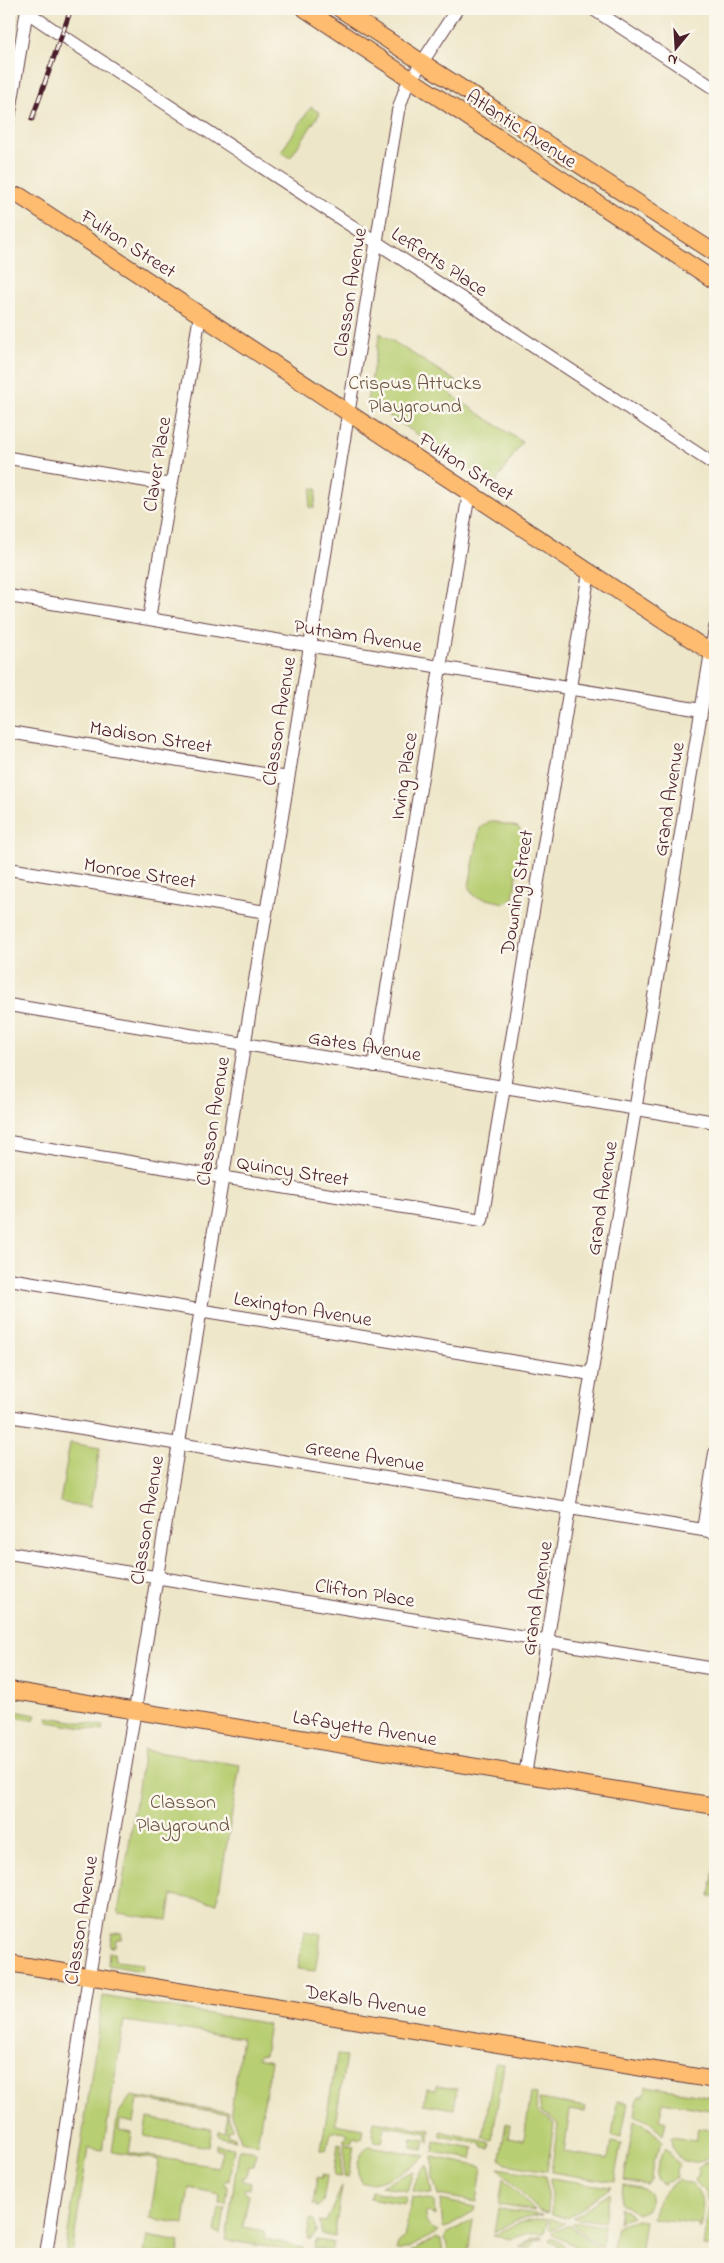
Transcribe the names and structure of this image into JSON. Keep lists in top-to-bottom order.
{
  "streets": {
    "main road": [
      "Atlantic Avenue",
      "Fulton Street",
      "Lafayette Avenue",
      "DeKalb Avenue"
    ],
    "street": [
      "Lefferts Place",
      "Classon Avenue",
      "Claver Place",
      "Putnam Avenue",
      "Madison Street",
      "Irving Place",
      "Grand Avenue",
      "Monroe Street",
      "Downing Street",
      "Gates Avenue",
      "Quincy Street",
      "Lexington Avenue",
      "Greene Avenue",
      "Clifton Place"
    ]
  },
  "crossings": [
    ["Atlantic Avenue", "Classon Avenue"],
    ["Fulton Street", "Classon Avenue"],
    ["Fulton Street", "Claver Place"],
    ["Fulton Street", "Irving Place"],
    ["Fulton Street", "Grand Avenue"],
    ["Fulton Street", "Downing Street"],
    ["Lefferts Place", "Classon Avenue"],
    ["Classon Avenue", "Putnam Avenue"],
    ["Classon Avenue", "Madison Street"],
    ["Classon Avenue", "Monroe Street"],
    ["Classon Avenue", "Gates Avenue"],
    ["Classon Avenue", "Quincy Street"],
    ["Classon Avenue", "Lexington Avenue"],
    ["Classon Avenue", "Greene Avenue"],
    ["Classon Avenue", "Clifton Place"],
    ["Classon Avenue", "Lafayette Avenue"],
    ["Classon Avenue", "DeKalb Avenue"],
    ["Claver Place", "Putnam Avenue"],
    ["Putnam Avenue", "Irving Place"],
    ["Putnam Avenue", "Grand Avenue"],
    ["Putnam Avenue", "Downing Street"],
    ["Irving Place", "Gates Avenue"],
    ["Grand Avenue", "Gates Avenue"],
    ["Grand Avenue", "Lexington Avenue"],
    ["Grand Avenue", "Greene Avenue"],
    ["Grand Avenue", "Clifton Place"],
    ["Grand Avenue", "Lafayette Avenue"],
    ["Downing Street", "Gates Avenue"],
    ["Downing Street", "Quincy Street"]
  ],
  "parks": ["Crispus Attucks Playground", "Classon Playground"],
  "north": "bottom"
}
